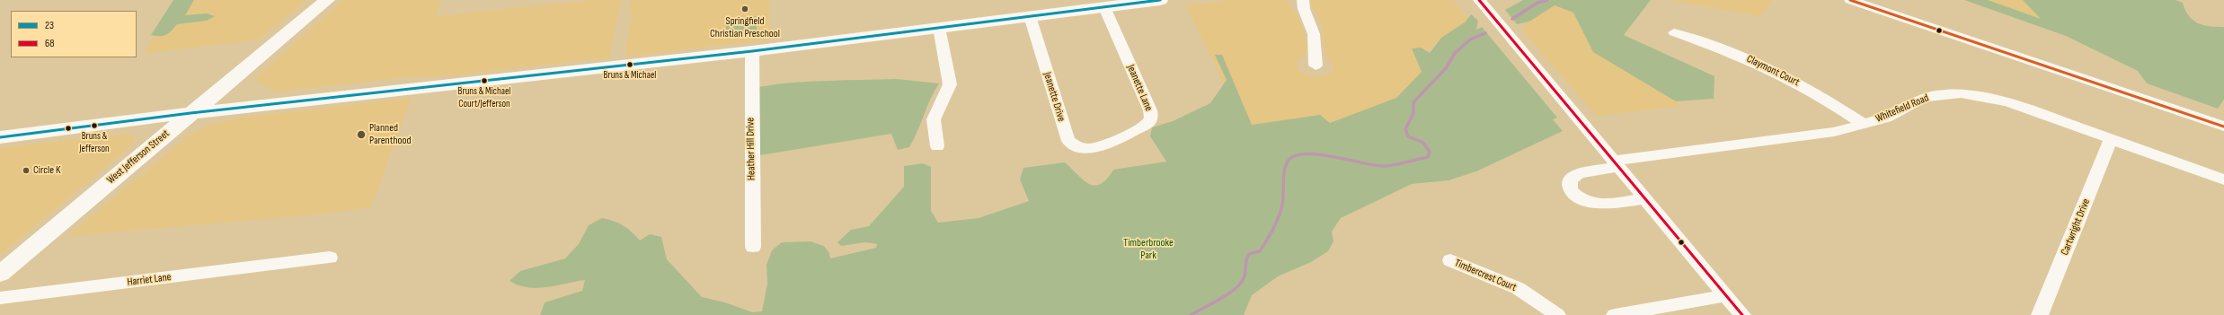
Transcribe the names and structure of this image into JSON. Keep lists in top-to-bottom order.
{
  "streets": {
    "main road": ["West Jefferson Street"],
    "street": [
      "Claymont Court",
      "Jeanette Lane",
      "Jeanette Drive",
      "Whitefield Road",
      "Heather Hill Drive",
      "Cartwright Drive",
      "Timbercrest Court",
      "Harriet Lane"
    ]
  },
  "crossings": [
    ["Claymont Court", "Whitefield Road"],
    ["Jeanette Lane", "Jeanette Drive"],
    ["Whitefield Road", "Cartwright Drive"]
  ],
  "parks": ["Timberbrooke Park"],
  "places": [
    "Springfield Christian Preschool",
    "Bruns & Michael",
    "Bruns & Michael Court/Jefferson",
    "Bruns & Jefferson",
    "Planned Parenthood",
    "Circle K"
  ],
  "lines": ["transit line 23", "transit line 68"],
  "legend": ["23", "68"]
}
